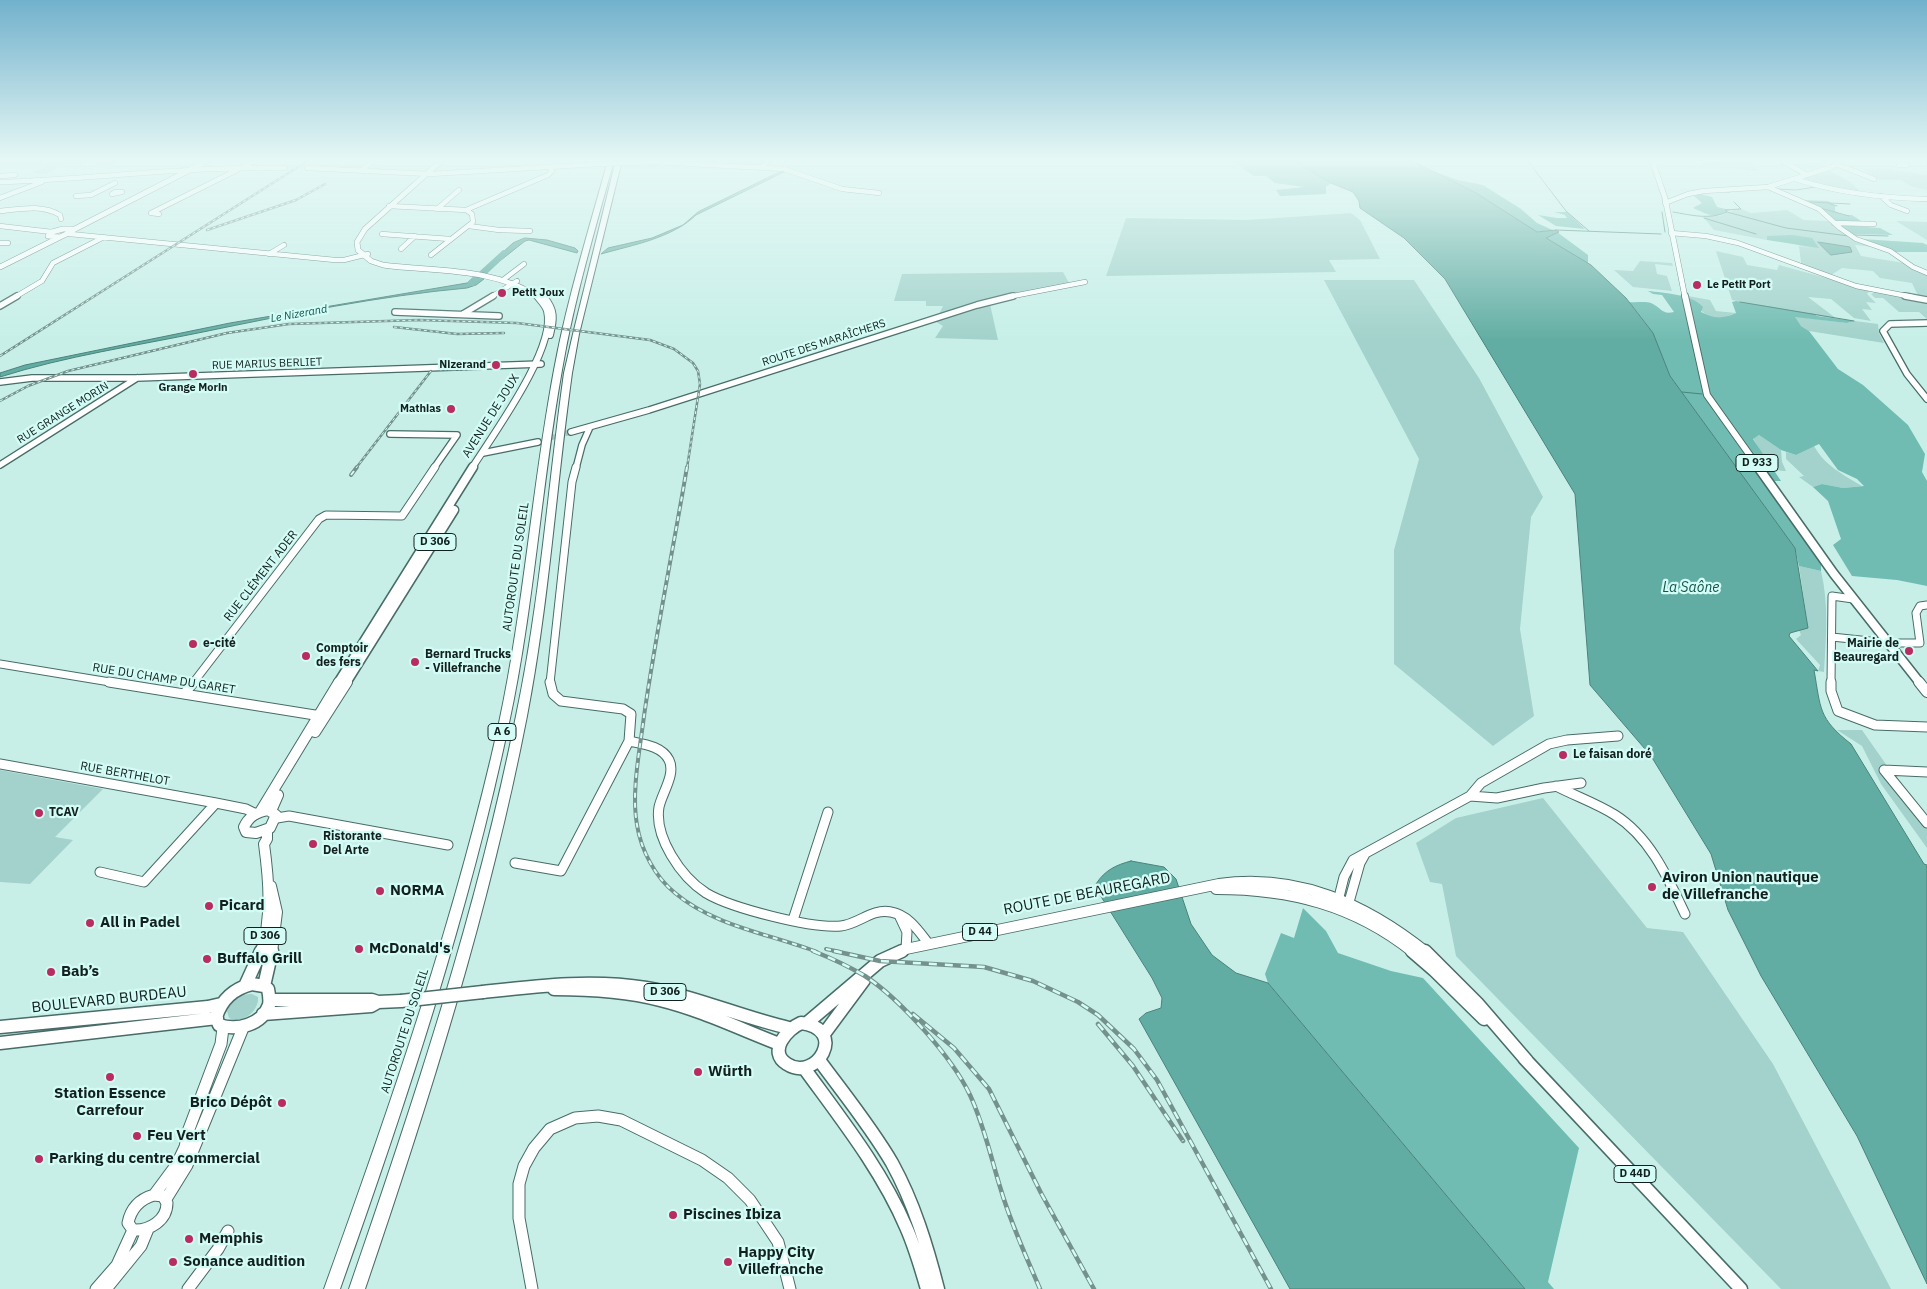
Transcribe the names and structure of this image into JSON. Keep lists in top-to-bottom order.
{
  "streets": {
    "highway": ["AUTOROUTE DU SOLEIL", "A 6"],
    "main road": [
      "AVENUE DE JOUX",
      "D 933",
      "D 306",
      "ROUTE DE BEAUREGARD",
      "D 44",
      "BOULEVARD BURDEAU",
      "D 44D"
    ],
    "street": [
      "ROUTE DES MARAÎCHERS",
      "RUE MARIUS BERLIET",
      "RUE GRANGE MORIN",
      "RUE CLÉMENT ADER",
      "RUE DU CHAMP DU GARET",
      "RUE BERTHELOT"
    ]
  },
  "crossings": [
    ["RUE MARIUS BERLIET", "RUE GRANGE MORIN"],
    ["RUE MARIUS BERLIET", "AVENUE DE JOUX"],
    ["AVENUE DE JOUX", "D 306"],
    ["AVENUE DE JOUX", "RUE DU CHAMP DU GARET"],
    ["AVENUE DE JOUX", "RUE BERTHELOT"],
    ["D 306", "ROUTE DE BEAUREGARD"],
    ["D 306", "BOULEVARD BURDEAU"],
    ["RUE CLÉMENT ADER", "RUE DU CHAMP DU GARET"],
    ["ROUTE DE BEAUREGARD", "D 44D"]
  ],
  "water": ["Le Nizerand", "La Saône"],
  "places": [
    "Le Petit Port",
    "Petit Joux",
    "Nizerand",
    "Grange Morin",
    "Mathias",
    "e-cité",
    "Mairie de Beauregard",
    "Comptoir des fers",
    "Bernard Trucks - Villefranche",
    "Le faisan doré",
    "TCAV",
    "Ristorante Del Arte",
    "Aviron Union nautique de Villefranche",
    "NORMA",
    "Picard",
    "All in Padel",
    "McDonald's",
    "Buffalo Grill",
    "Bab’s",
    "Würth",
    "Station Essence Carrefour",
    "Brico Dépôt",
    "Feu Vert",
    "Parking du centre commercial",
    "Piscines Ibiza",
    "Memphis",
    "Sonance audition",
    "Happy City Villefranche"
  ]
}
